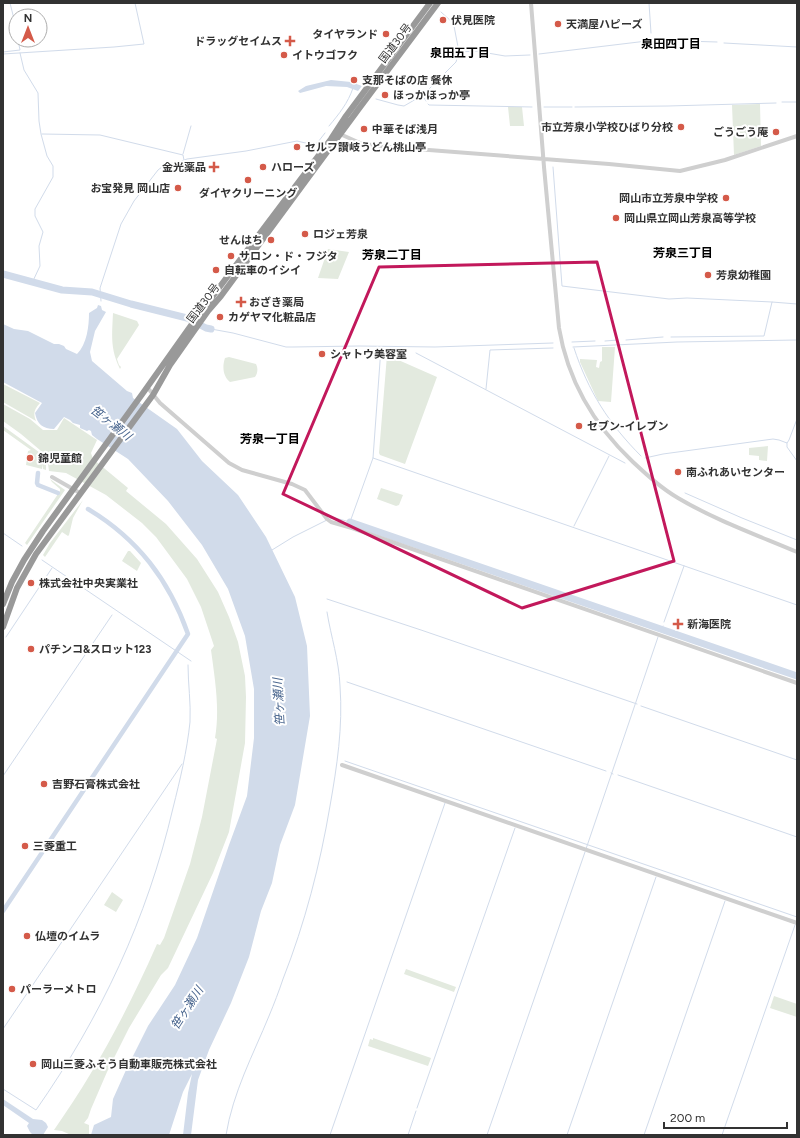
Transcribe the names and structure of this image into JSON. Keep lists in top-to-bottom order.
{
  "streets": {
    "highway": ["国道30号"]
  },
  "districts": [
    "泉田四丁目",
    "泉田五丁目",
    "芳泉三丁目",
    "芳泉二丁目",
    "芳泉一丁目"
  ],
  "water": ["笹ヶ瀬川"],
  "places": {
    "other": [
      "伏見医院",
      "天満屋ハピーズ",
      "タイヤランド",
      "イトウゴフク",
      "支那そばの店 餐休",
      "ほっかほっか亭",
      "市立芳泉小学校ひばり分校",
      "中華そば浅月",
      "ごうごう庵",
      "セルフ讃岐うどん桃山亭",
      "ハローズ",
      "ダイヤクリーニング",
      "お宝発見 岡山店",
      "岡山市立芳泉中学校",
      "岡山県立岡山芳泉高等学校",
      "ロジェ芳泉",
      "せんはち",
      "サロン・ド・フジタ",
      "自転車のイシイ",
      "芳泉幼稚園",
      "カゲヤマ化粧品店",
      "シャトウ美容室",
      "セブン-イレブン",
      "錦児童館",
      "南ふれあいセンター",
      "株式会社中央実業社",
      "パチンコ&スロット123",
      "吉野石膏株式会社",
      "三菱重工",
      "仏壇のイムラ",
      "パーラーメトロ",
      "岡山三菱ふそう自動車販売株式会社"
    ],
    "health": [
      "ドラッグセイムス",
      "金光薬品",
      "おざき薬局",
      "新海医院"
    ]
  },
  "scale_bar": "200 m",
  "north": "top"
}
